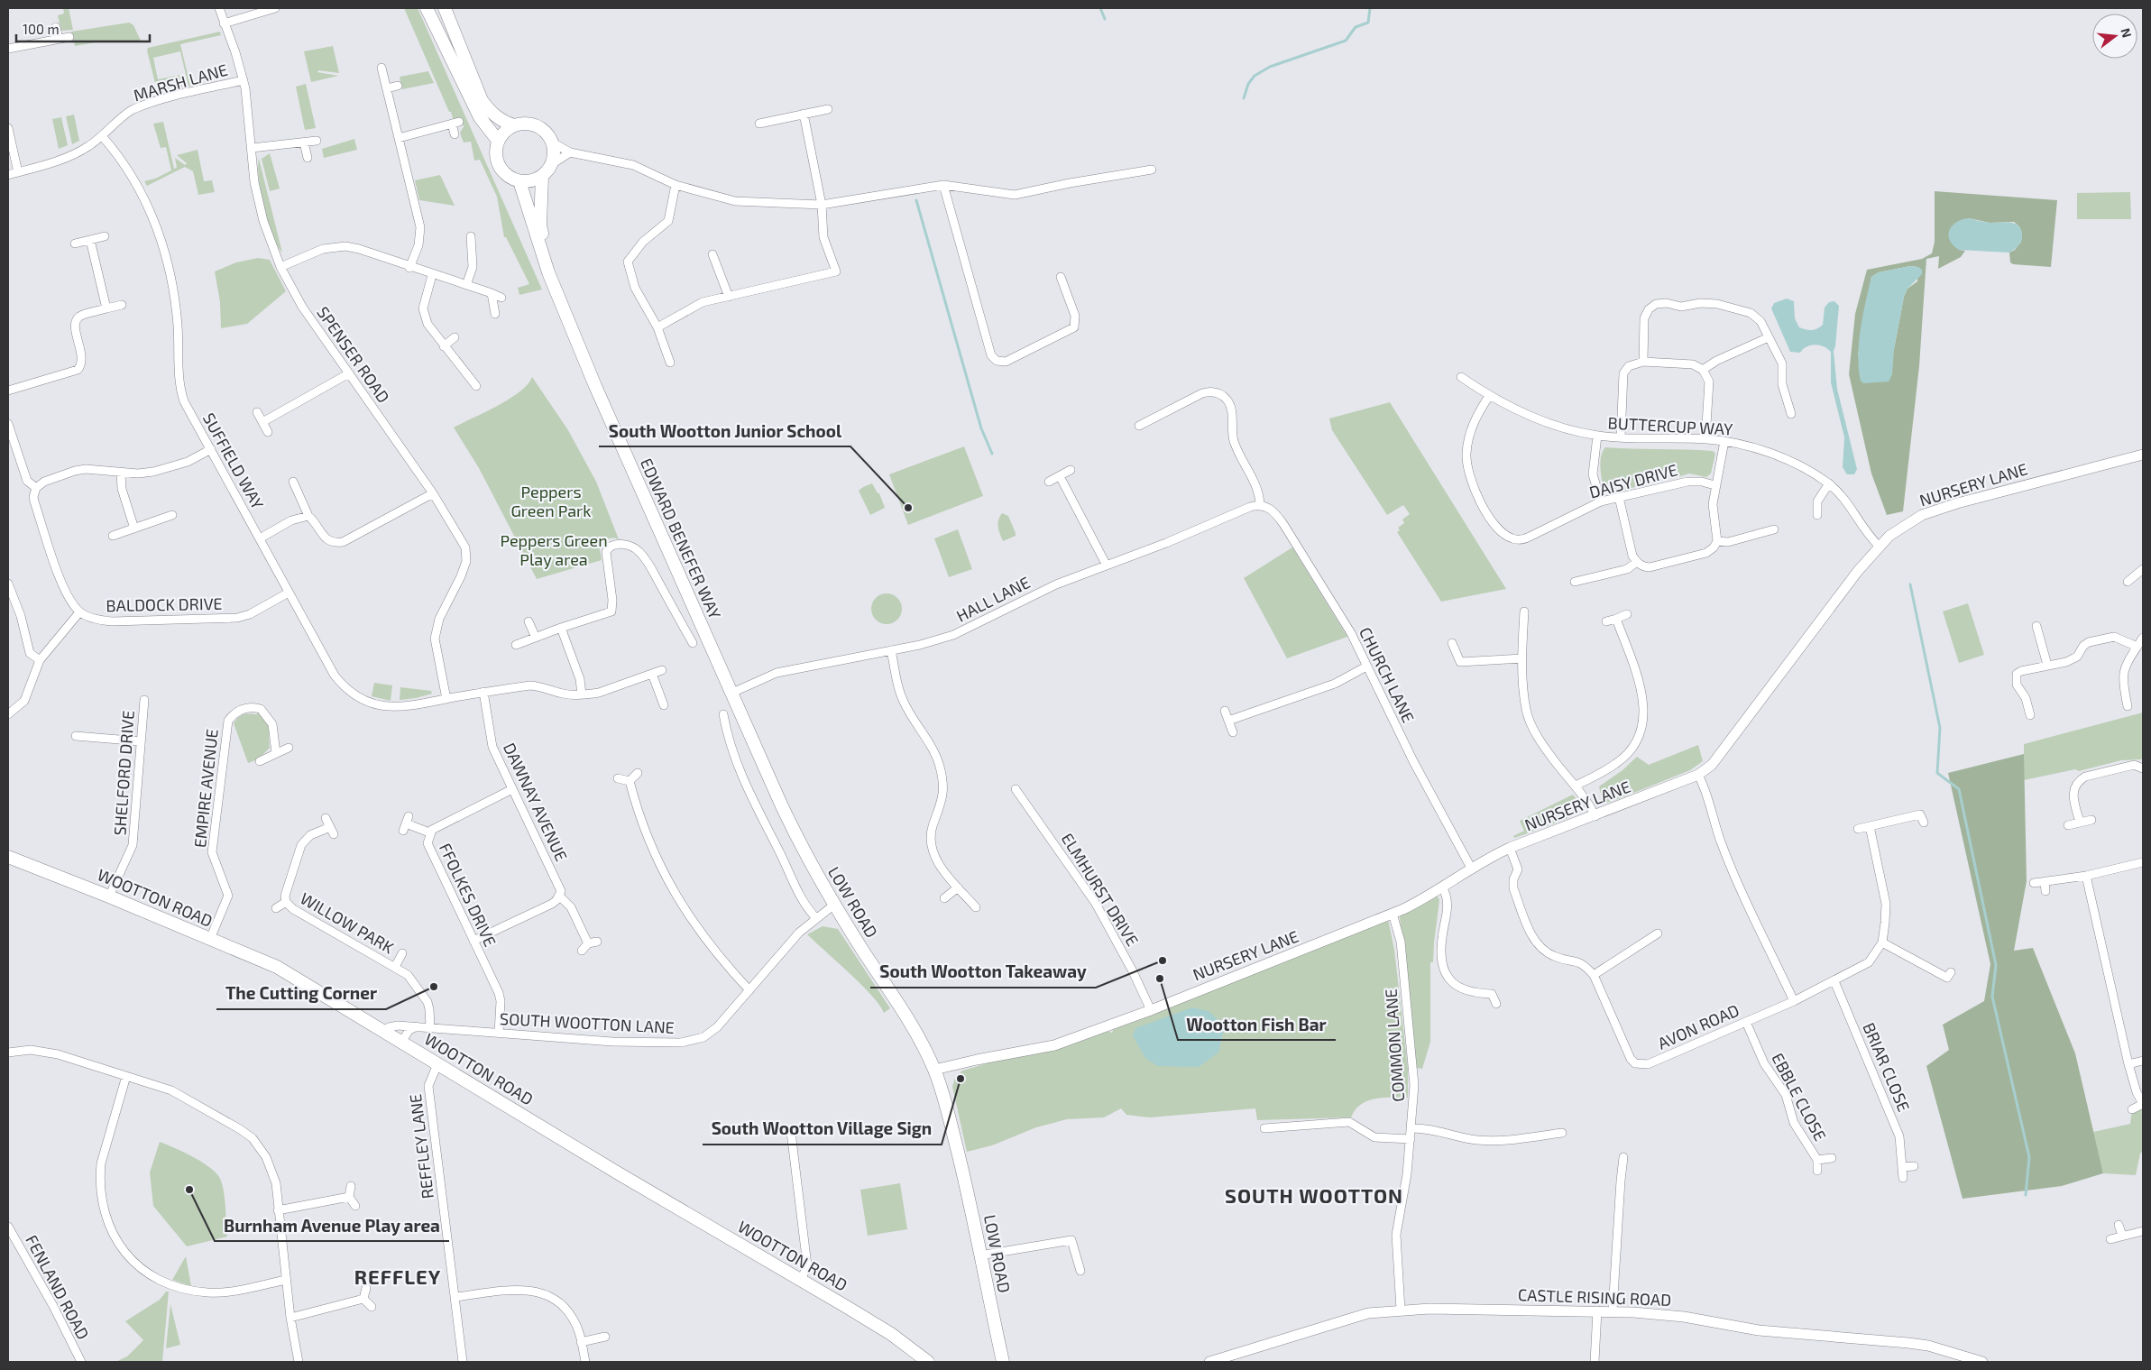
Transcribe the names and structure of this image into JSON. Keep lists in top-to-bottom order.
{
  "streets": {
    "main road": ["EDWARD BENEFER WAY", "WOOTTON ROAD", "LOW ROAD"],
    "street": [
      "MARSH LANE",
      "SPENSER ROAD",
      "BUTTERCUP WAY",
      "SUFFIELD WAY",
      "DAISY DRIVE",
      "NURSERY LANE",
      "HALL LANE",
      "BALDOCK DRIVE",
      "CHURCH LANE",
      "SHELFORD DRIVE",
      "EMPIRE AVENUE",
      "DAWNAY AVENUE",
      "ELMHURST DRIVE",
      "FFOLKES DRIVE",
      "WILLOW PARK",
      "SOUTH WOOTTON LANE",
      "AVON ROAD",
      "COMMON LANE",
      "BRIAR CLOSE",
      "EBBLE CLOSE",
      "REFFLEY LANE",
      "FENLAND ROAD",
      "CASTLE RISING ROAD"
    ]
  },
  "crossings": [
    ["MARSH LANE", "SPENSER ROAD"],
    ["MARSH LANE", "SUFFIELD WAY"],
    ["SPENSER ROAD", "SUFFIELD WAY"],
    ["BUTTERCUP WAY", "DAISY DRIVE"],
    ["BUTTERCUP WAY", "NURSERY LANE"],
    ["SUFFIELD WAY", "BALDOCK DRIVE"],
    ["SUFFIELD WAY", "DAWNAY AVENUE"],
    ["NURSERY LANE", "CHURCH LANE"],
    ["NURSERY LANE", "ELMHURST DRIVE"],
    ["NURSERY LANE", "LOW ROAD"],
    ["NURSERY LANE", "AVON ROAD"],
    ["NURSERY LANE", "COMMON LANE"],
    ["EDWARD BENEFER WAY", "HALL LANE"],
    ["EDWARD BENEFER WAY", "LOW ROAD"],
    ["HALL LANE", "CHURCH LANE"],
    ["HALL LANE", "LOW ROAD"],
    ["SHELFORD DRIVE", "WOOTTON ROAD"],
    ["EMPIRE AVENUE", "WOOTTON ROAD"],
    ["DAWNAY AVENUE", "FFOLKES DRIVE"],
    ["FFOLKES DRIVE", "SOUTH WOOTTON LANE"],
    ["WOOTTON ROAD", "SOUTH WOOTTON LANE"],
    ["WOOTTON ROAD", "REFFLEY LANE"],
    ["LOW ROAD", "SOUTH WOOTTON LANE"],
    ["WILLOW PARK", "SOUTH WOOTTON LANE"],
    ["AVON ROAD", "BRIAR CLOSE"],
    ["AVON ROAD", "EBBLE CLOSE"],
    ["COMMON LANE", "CASTLE RISING ROAD"]
  ],
  "districts": ["SOUTH WOOTTON", "REFFLEY"],
  "parks": ["Peppers Green Park", "Peppers Green Play area"],
  "places": [
    "South Wootton Junior School",
    "South Wootton Takeaway",
    "Wootton Fish Bar",
    "The Cutting Corner",
    "South Wootton Village Sign",
    "Burnham Avenue Play area"
  ],
  "scale_bar": "100 m",
  "north": "right"
}
